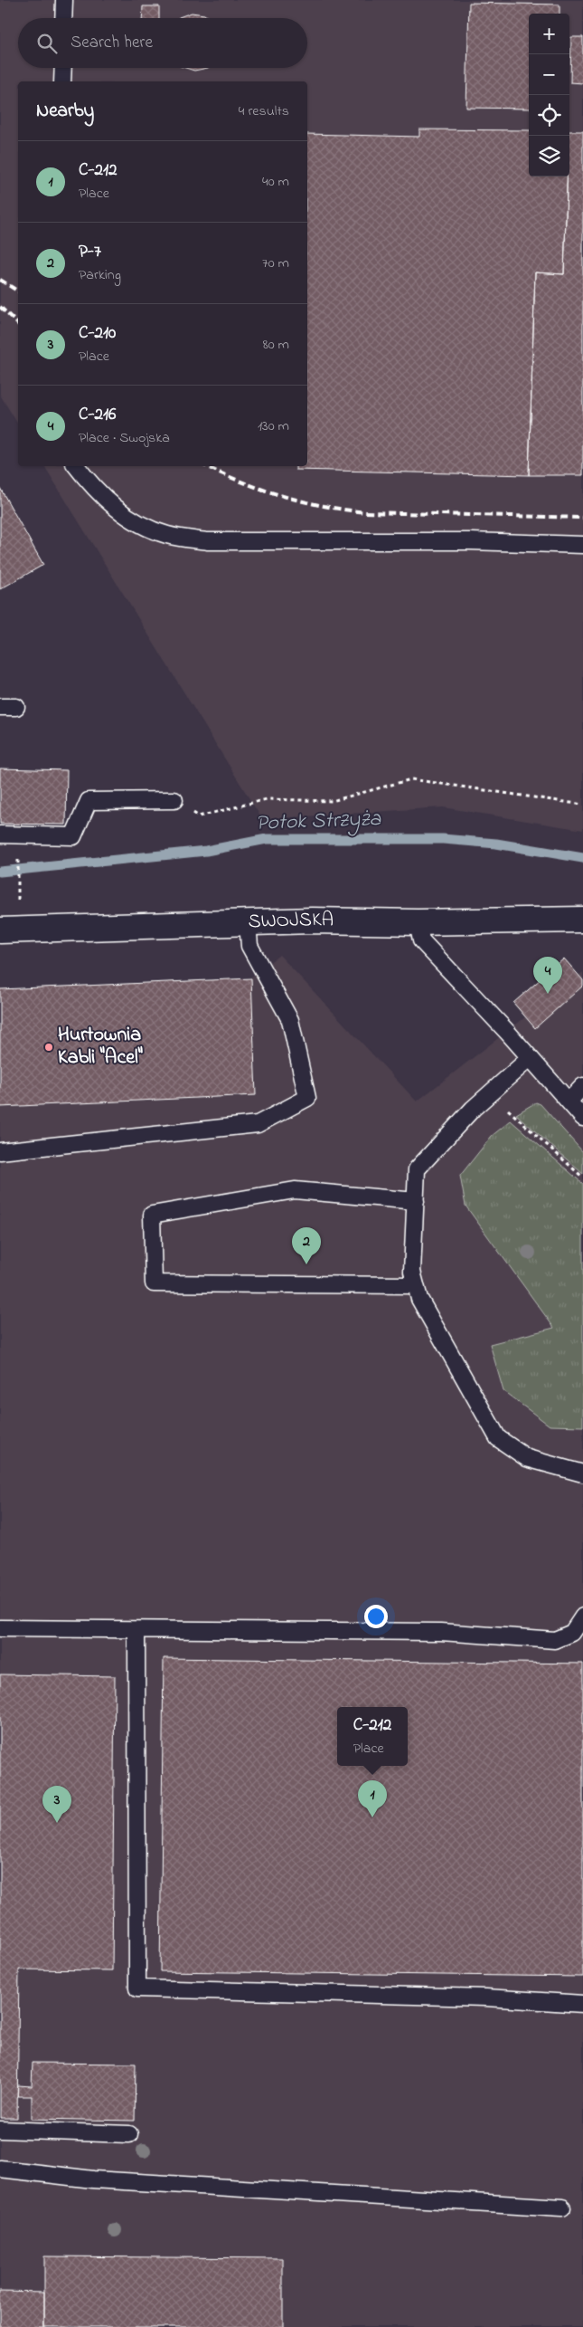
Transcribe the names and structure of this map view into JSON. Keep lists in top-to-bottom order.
{
  "streets": {
    "street": ["SWOJSKA"]
  },
  "water": ["Potok Strzyża"],
  "places": ["Hurtownia Kabli \"Acel\""],
  "page": {
    "map_buttons": ["+", "−"],
    "search": "Search here",
    "heading": ["Nearby", "4 results"],
    "list": [
      {
        "mark": "1",
        "name": "C-212",
        "note": "Place",
        "value": "40 m"
      },
      {
        "mark": "2",
        "name": "P-7",
        "note": "Parking",
        "value": "70 m"
      },
      {
        "mark": "3",
        "name": "C-210",
        "note": "Place",
        "value": "80 m"
      },
      {
        "mark": "4",
        "name": "C-216",
        "note": "Place · Swojska",
        "value": "130 m"
      }
    ],
    "pins": [
      "4",
      "2",
      "1",
      "3"
    ],
    "popup": ["C-212", "Place"]
  }
}
